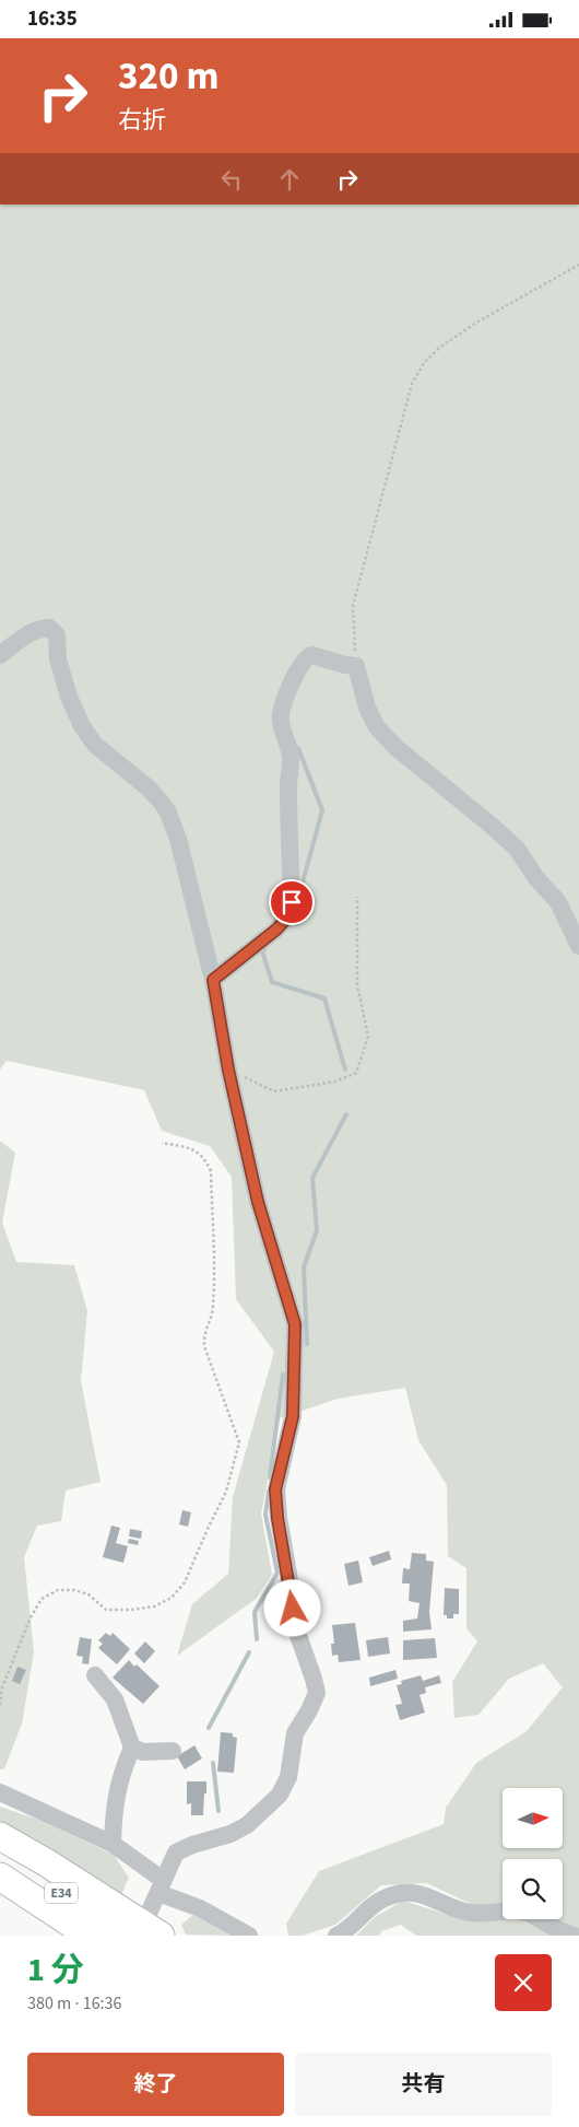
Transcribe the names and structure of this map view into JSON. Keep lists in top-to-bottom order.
{
  "streets": {
    "highway": ["E34"]
  },
  "north": "right",
  "page": {
    "status": "16:35",
    "turn": ["320 m", "右折"],
    "heading": ["1 分", "380 m · 16:36"],
    "buttons": ["終了", "共有"]
  }
}
